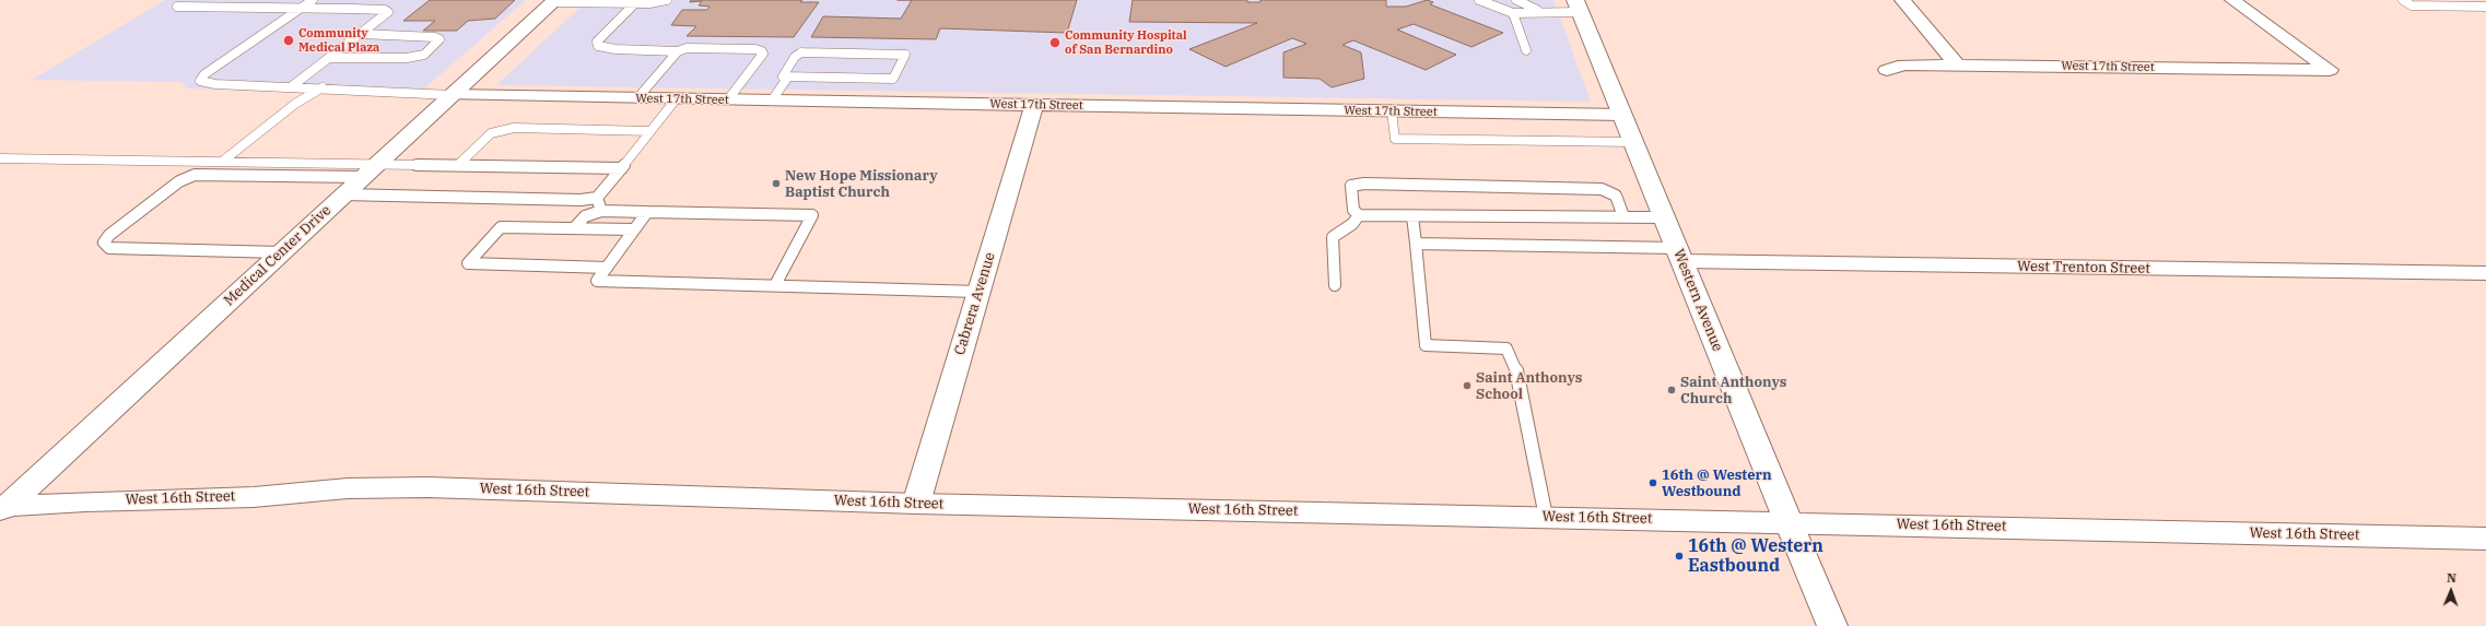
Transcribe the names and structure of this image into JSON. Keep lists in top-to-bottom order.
{
  "streets": {
    "street": [
      "West 17th Street",
      "Medical Center Drive",
      "West Trenton Street",
      "Western Avenue",
      "Cabrera Avenue",
      "West 16th Street"
    ]
  },
  "crossings": [
    ["West 17th Street", "Medical Center Drive"],
    ["West 17th Street", "Western Avenue"],
    ["West 17th Street", "Cabrera Avenue"],
    ["Medical Center Drive", "West 16th Street"],
    ["West Trenton Street", "Western Avenue"],
    ["Western Avenue", "West 16th Street"],
    ["Cabrera Avenue", "West 16th Street"]
  ],
  "places": [
    "Community Medical Plaza",
    "Community Hospital of San Bernardino",
    "New Hope Missionary Baptist Church",
    "Saint Anthonys School",
    "Saint Anthonys Church",
    "16th @ Western Westbound",
    "16th @ Western Eastbound"
  ],
  "north": "top"
}
